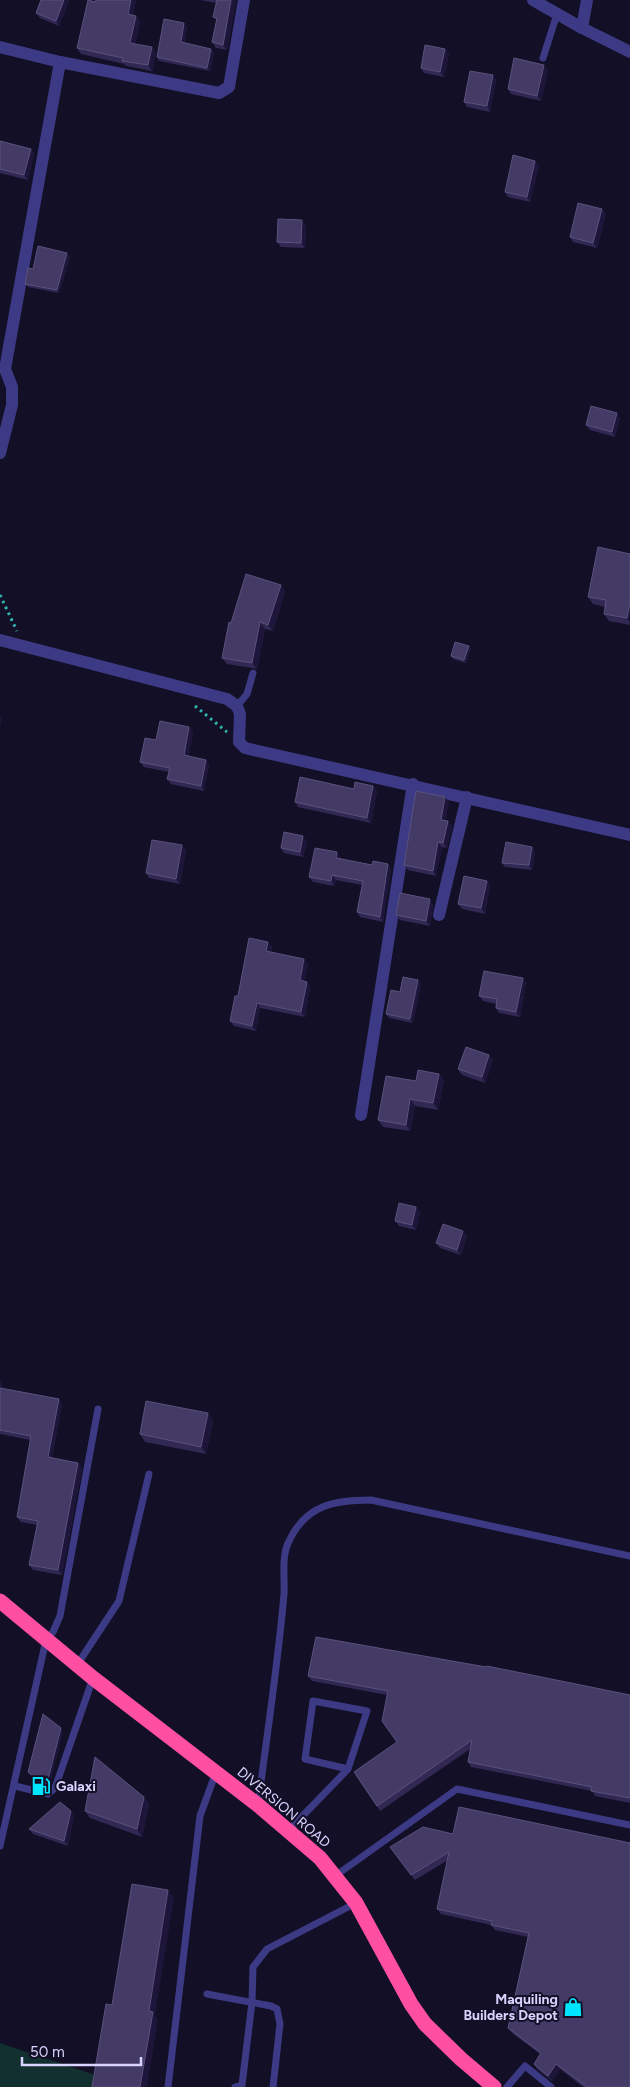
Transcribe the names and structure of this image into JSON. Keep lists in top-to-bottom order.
{
  "streets": {
    "highway": ["DIVERSION ROAD"]
  },
  "places": {
    "fuel station": ["Galaxi"],
    "shop": ["Maquiling Builders Depot"]
  },
  "scale_bar": "50 m"
}
